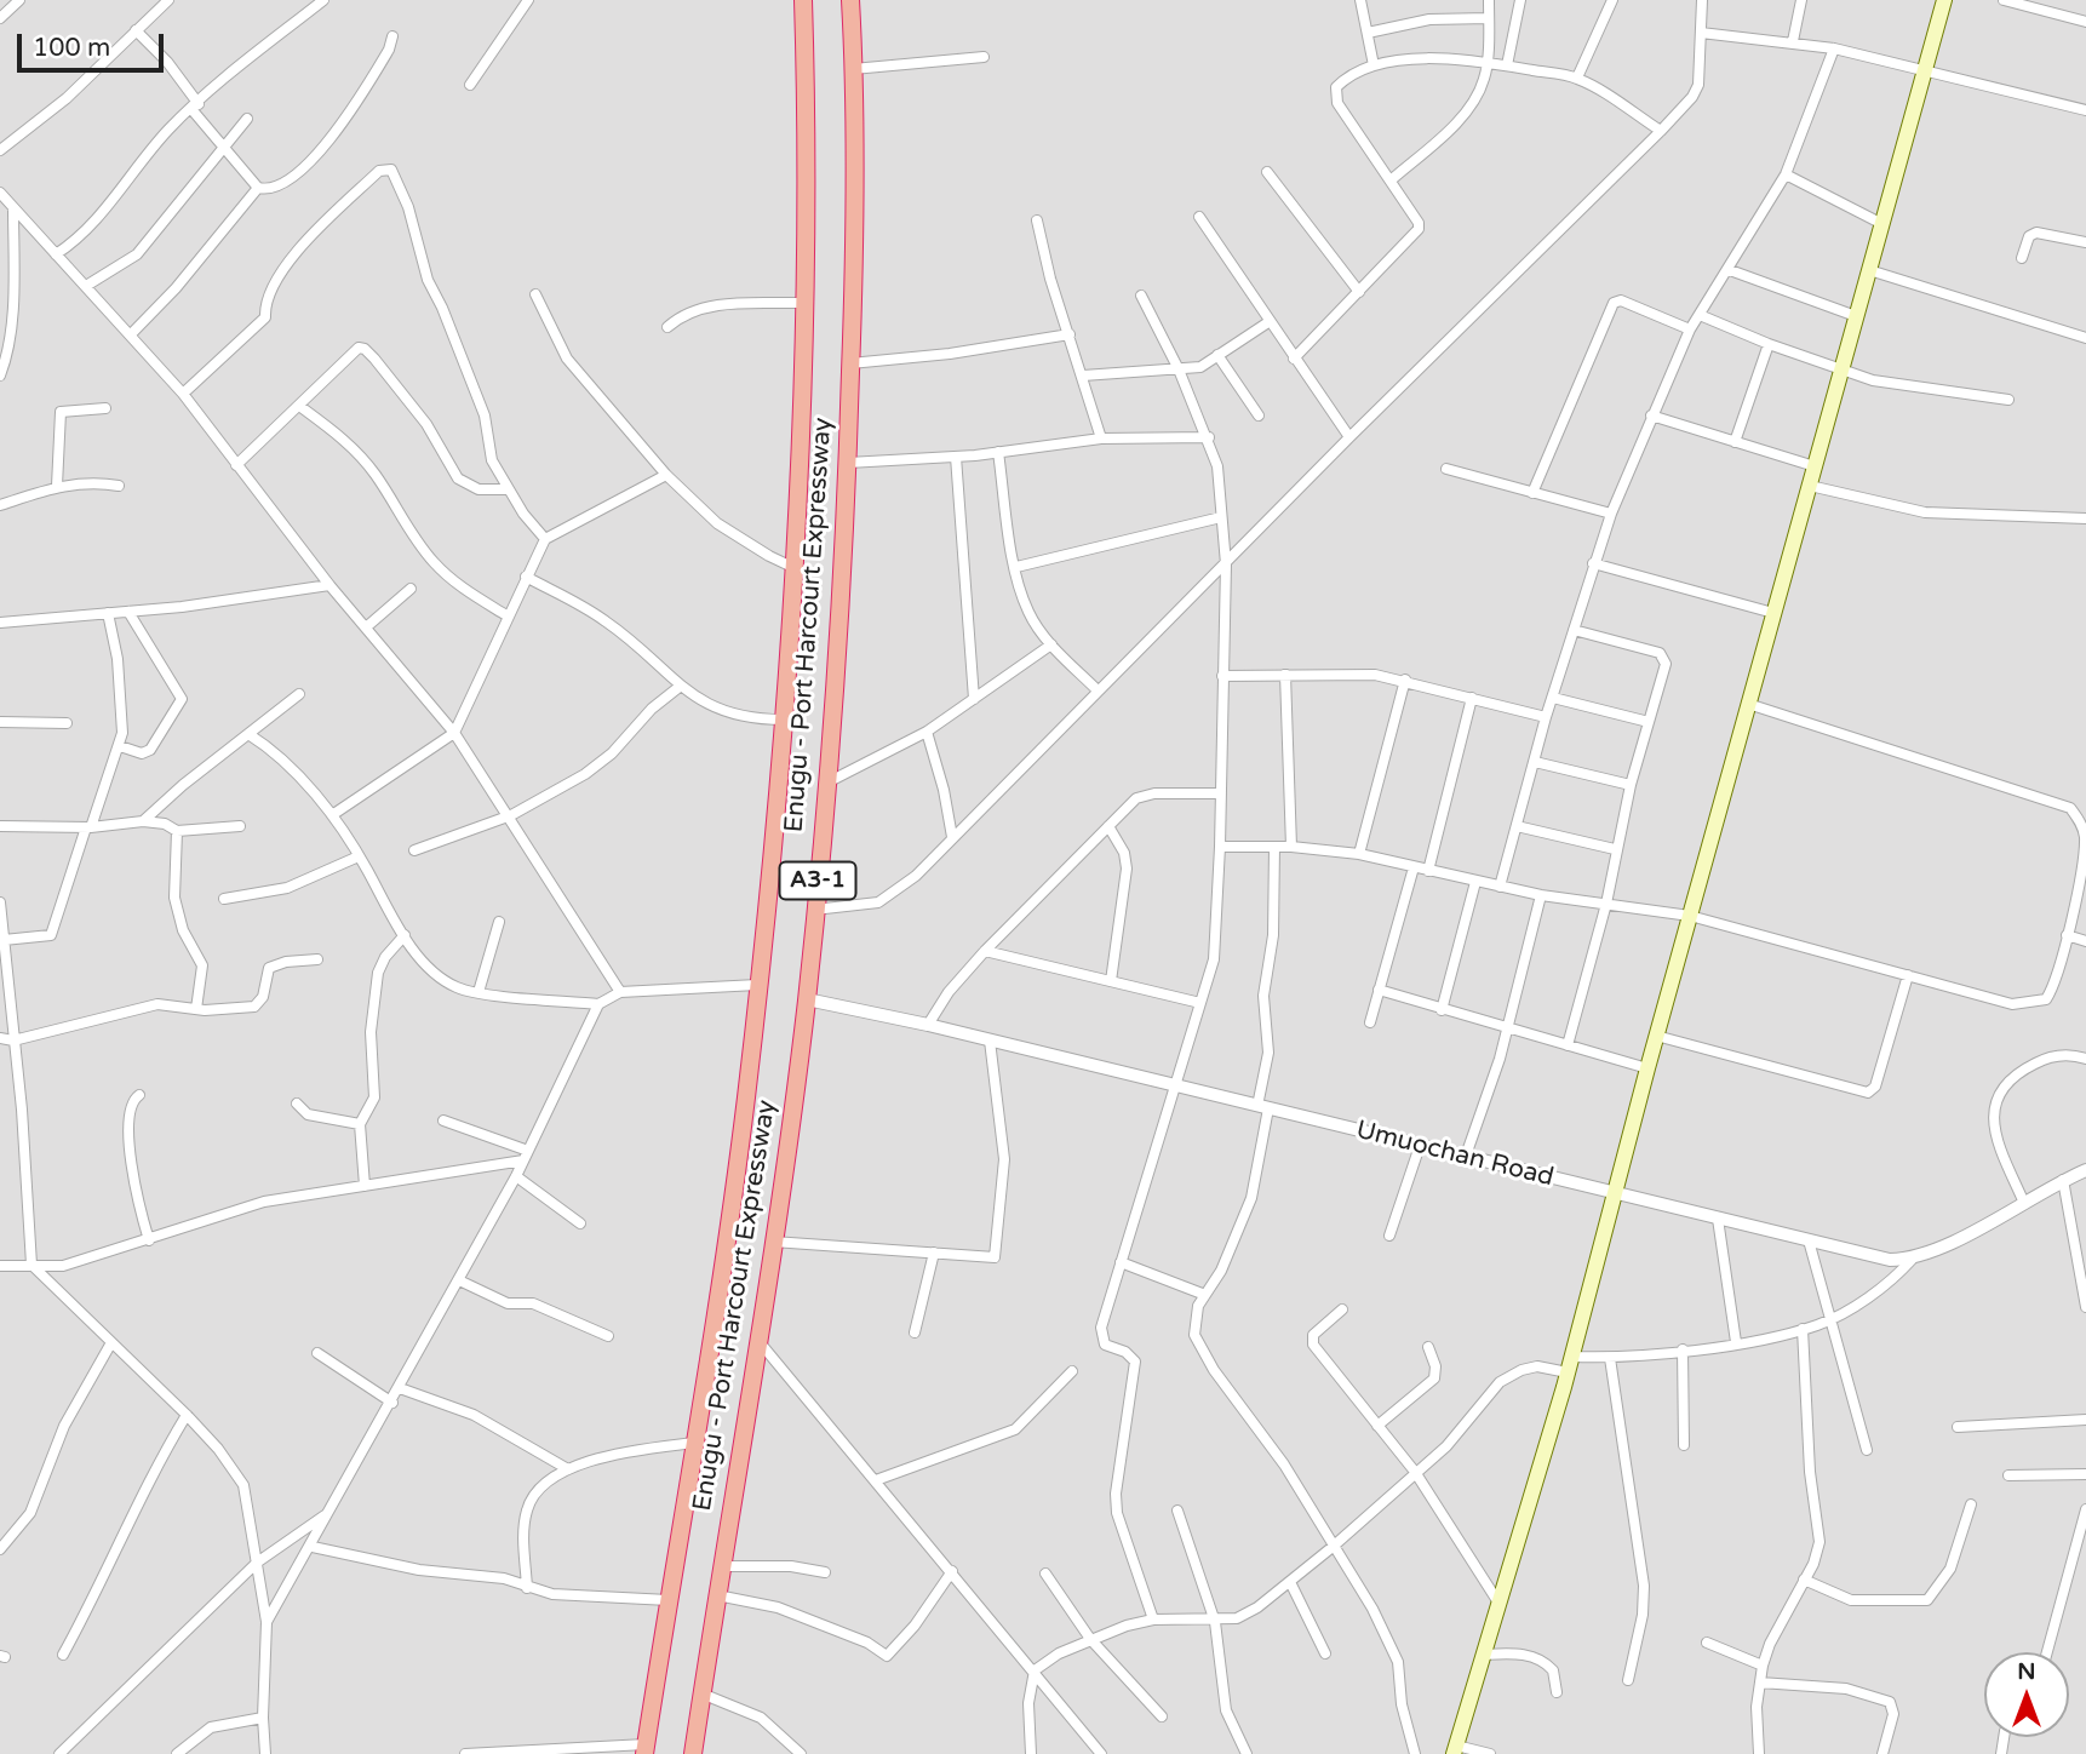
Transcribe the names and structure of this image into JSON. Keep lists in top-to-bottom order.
{
  "streets": {
    "highway": ["Enugu - Port Harcourt Expressway", "A3-1"],
    "street": ["Umuochan Road"]
  },
  "crossings": [
    ["Enugu - Port Harcourt Expressway", "Umuochan Road"]
  ],
  "scale_bar": "100 m",
  "north": "top"
}
